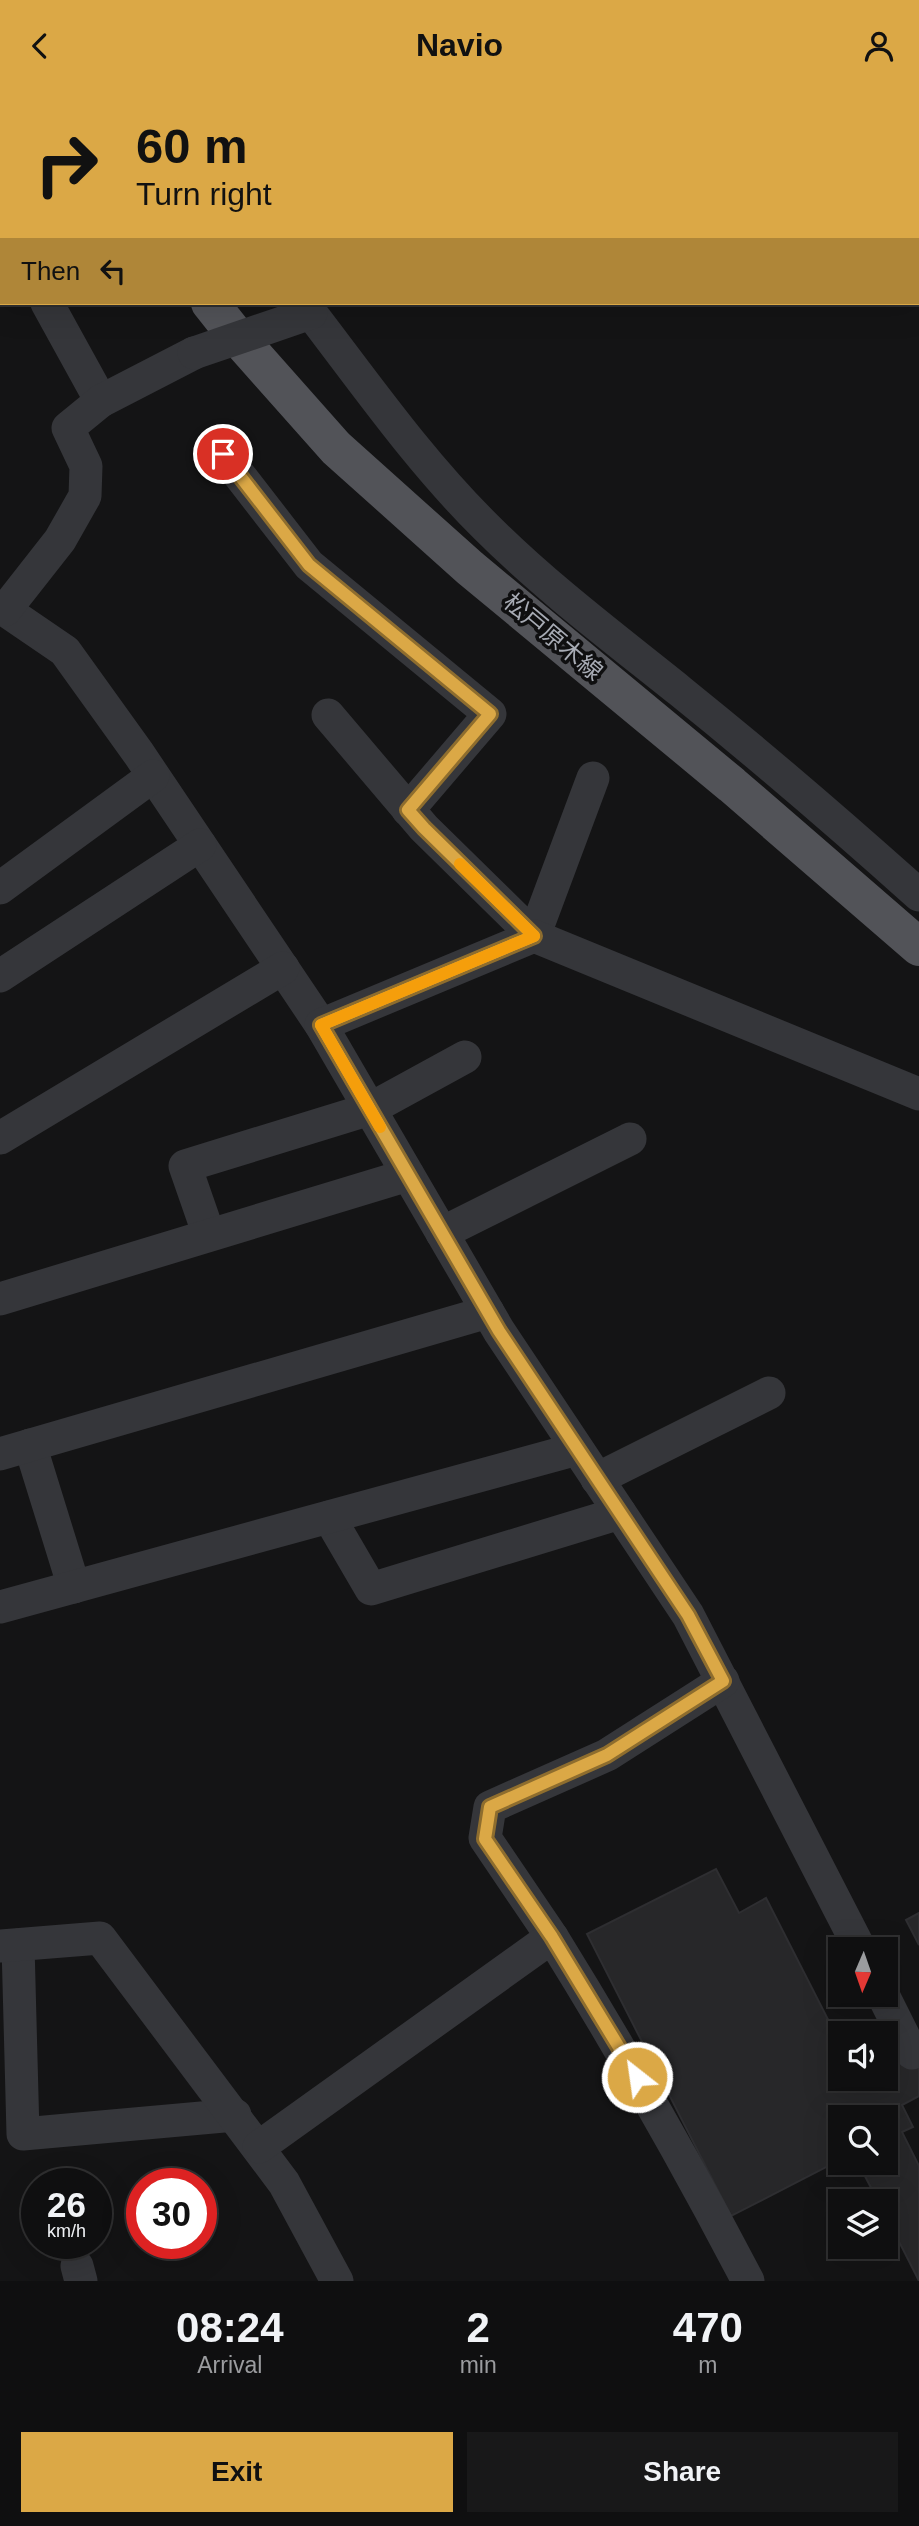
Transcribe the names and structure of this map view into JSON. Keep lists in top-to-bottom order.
{
  "streets": {
    "main road": ["松戸原木線"]
  },
  "north": "bottom",
  "page": {
    "header": "Navio",
    "turn": ["60 m", "Turn right"],
    "then": "Then",
    "speed": "26 km/h",
    "limit": "30",
    "eta": [
      "08:24",
      "Arrival",
      "2",
      "min",
      "470",
      "m"
    ],
    "buttons": ["Exit", "Share"]
  }
}
